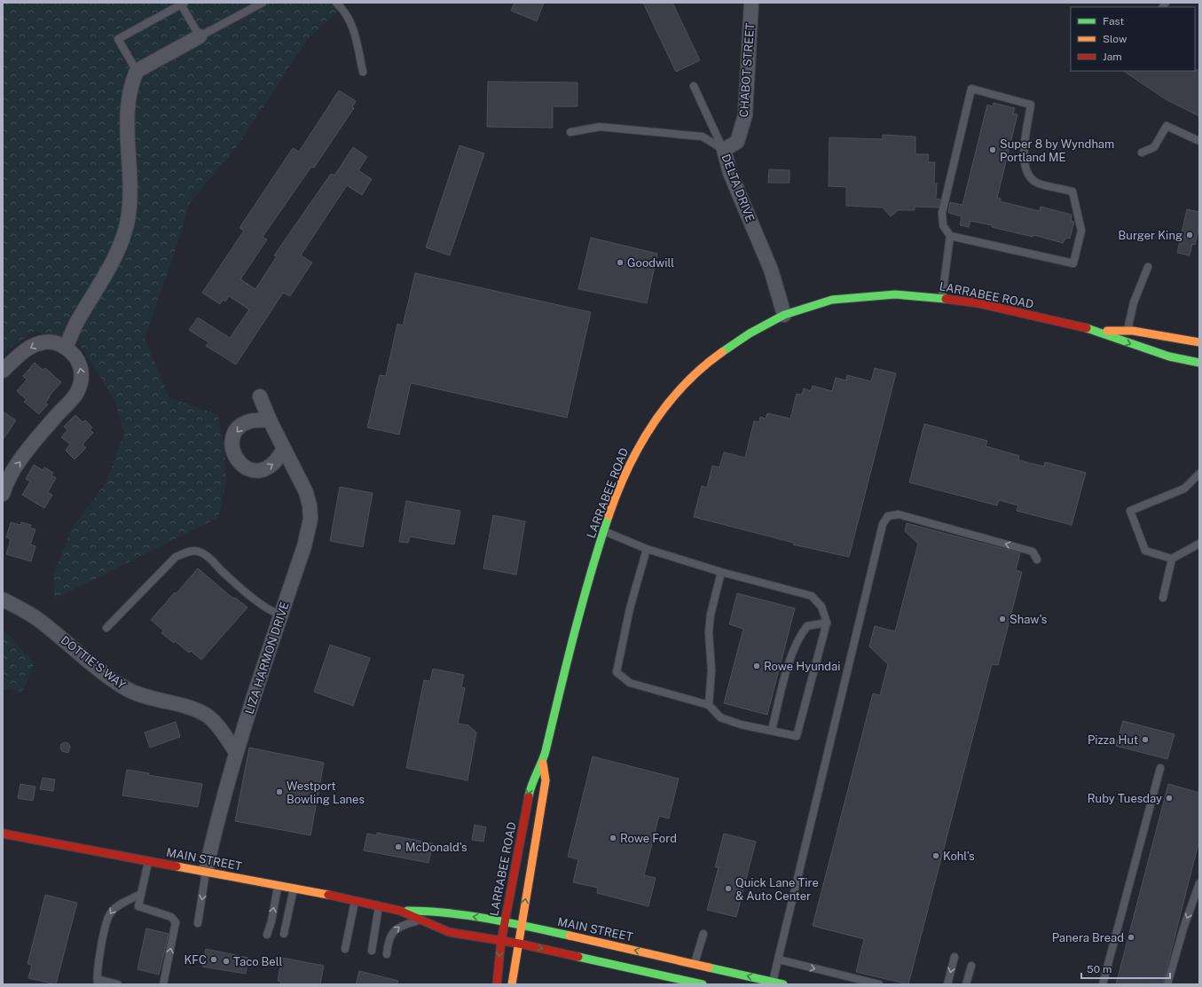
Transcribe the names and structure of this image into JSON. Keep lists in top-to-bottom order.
{
  "streets": {
    "main road": ["LARRABEE ROAD", "MAIN STREET"],
    "street": [
      "CHABOT STREET",
      "DELTA DRIVE",
      "LIZA HARMON DRIVE",
      "DOTTIE'S WAY"
    ]
  },
  "crossings": [
    ["CHABOT STREET", "DELTA DRIVE"],
    ["DELTA DRIVE", "LARRABEE ROAD"],
    ["LARRABEE ROAD", "MAIN STREET"],
    ["LIZA HARMON DRIVE", "DOTTIE'S WAY"],
    ["LIZA HARMON DRIVE", "MAIN STREET"]
  ],
  "places": [
    "Super 8 by Wyndham Portland ME",
    "Burger King",
    "Goodwill",
    "Shaw's",
    "Rowe Hyundai",
    "Pizza Hut",
    "Westport Bowling Lanes",
    "Ruby Tuesday",
    "Rowe Ford",
    "McDonald's",
    "Kohl's",
    "Quick Lane Tire & Auto Center",
    "Panera Bread",
    "KFC",
    "Taco Bell"
  ],
  "legend": ["Fast", "Slow", "Jam"],
  "scale_bar": "50 m"
}
